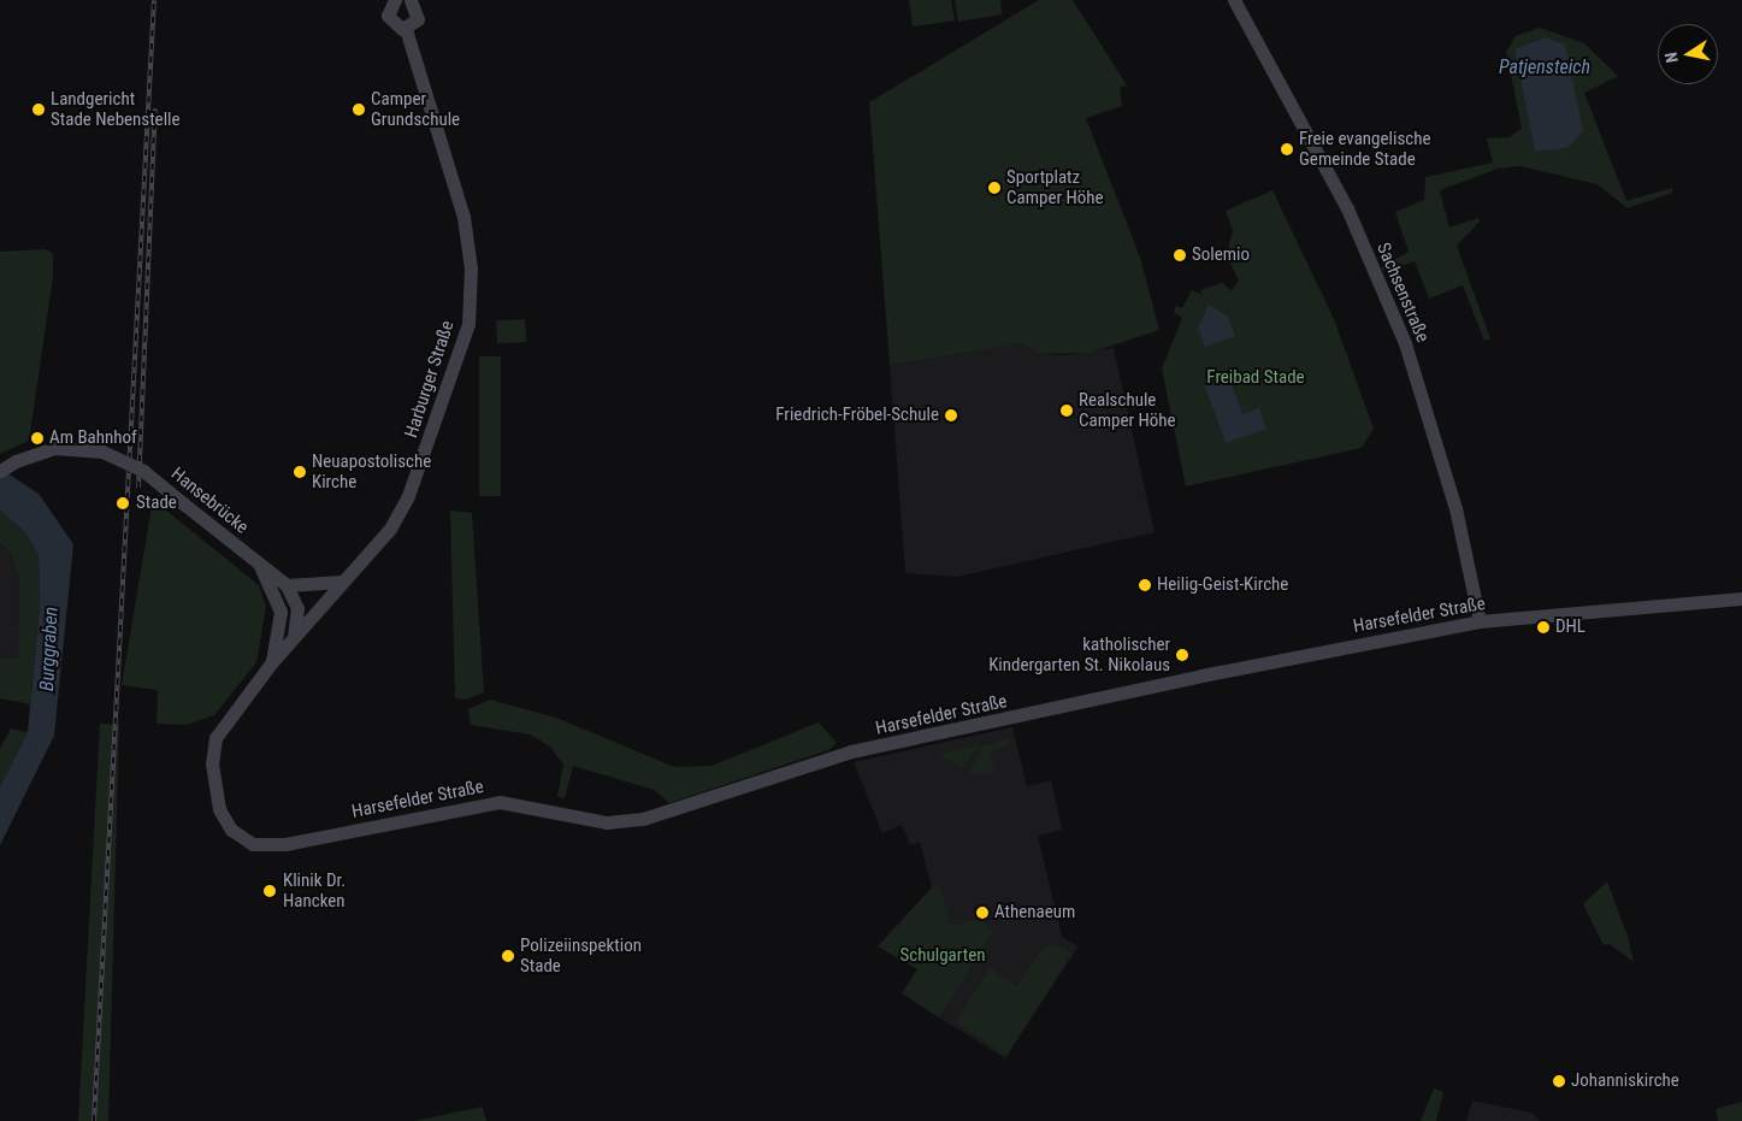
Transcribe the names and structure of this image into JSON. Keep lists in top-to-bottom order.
{
  "streets": {
    "main road": [
      "Sachsenstraße",
      "Harburger Straße",
      "Hansebrücke",
      "Harsefelder Straße"
    ]
  },
  "crossings": [
    ["Sachsenstraße", "Harsefelder Straße"],
    ["Harburger Straße", "Hansebrücke"],
    ["Harburger Straße", "Harsefelder Straße"]
  ],
  "water": ["Patjensteich", "Burggraben"],
  "parks": ["Freibad Stade", "Schulgarten"],
  "places": [
    "Landgericht Stade Nebenstelle",
    "Camper Grundschule",
    "Freie evangelische Gemeinde Stade",
    "Sportplatz Camper Höhe",
    "Solemio",
    "Realschule Camper Höhe",
    "Friedrich-Fröbel-Schule",
    "Am Bahnhof",
    "Neuapostolische Kirche",
    "Stade",
    "Heilig-Geist-Kirche",
    "DHL",
    "katholischer Kindergarten St. Nikolaus",
    "Klinik Dr. Hancken",
    "Athenaeum",
    "Polizeiinspektion Stade",
    "Johanniskirche"
  ],
  "north": "left"
}
